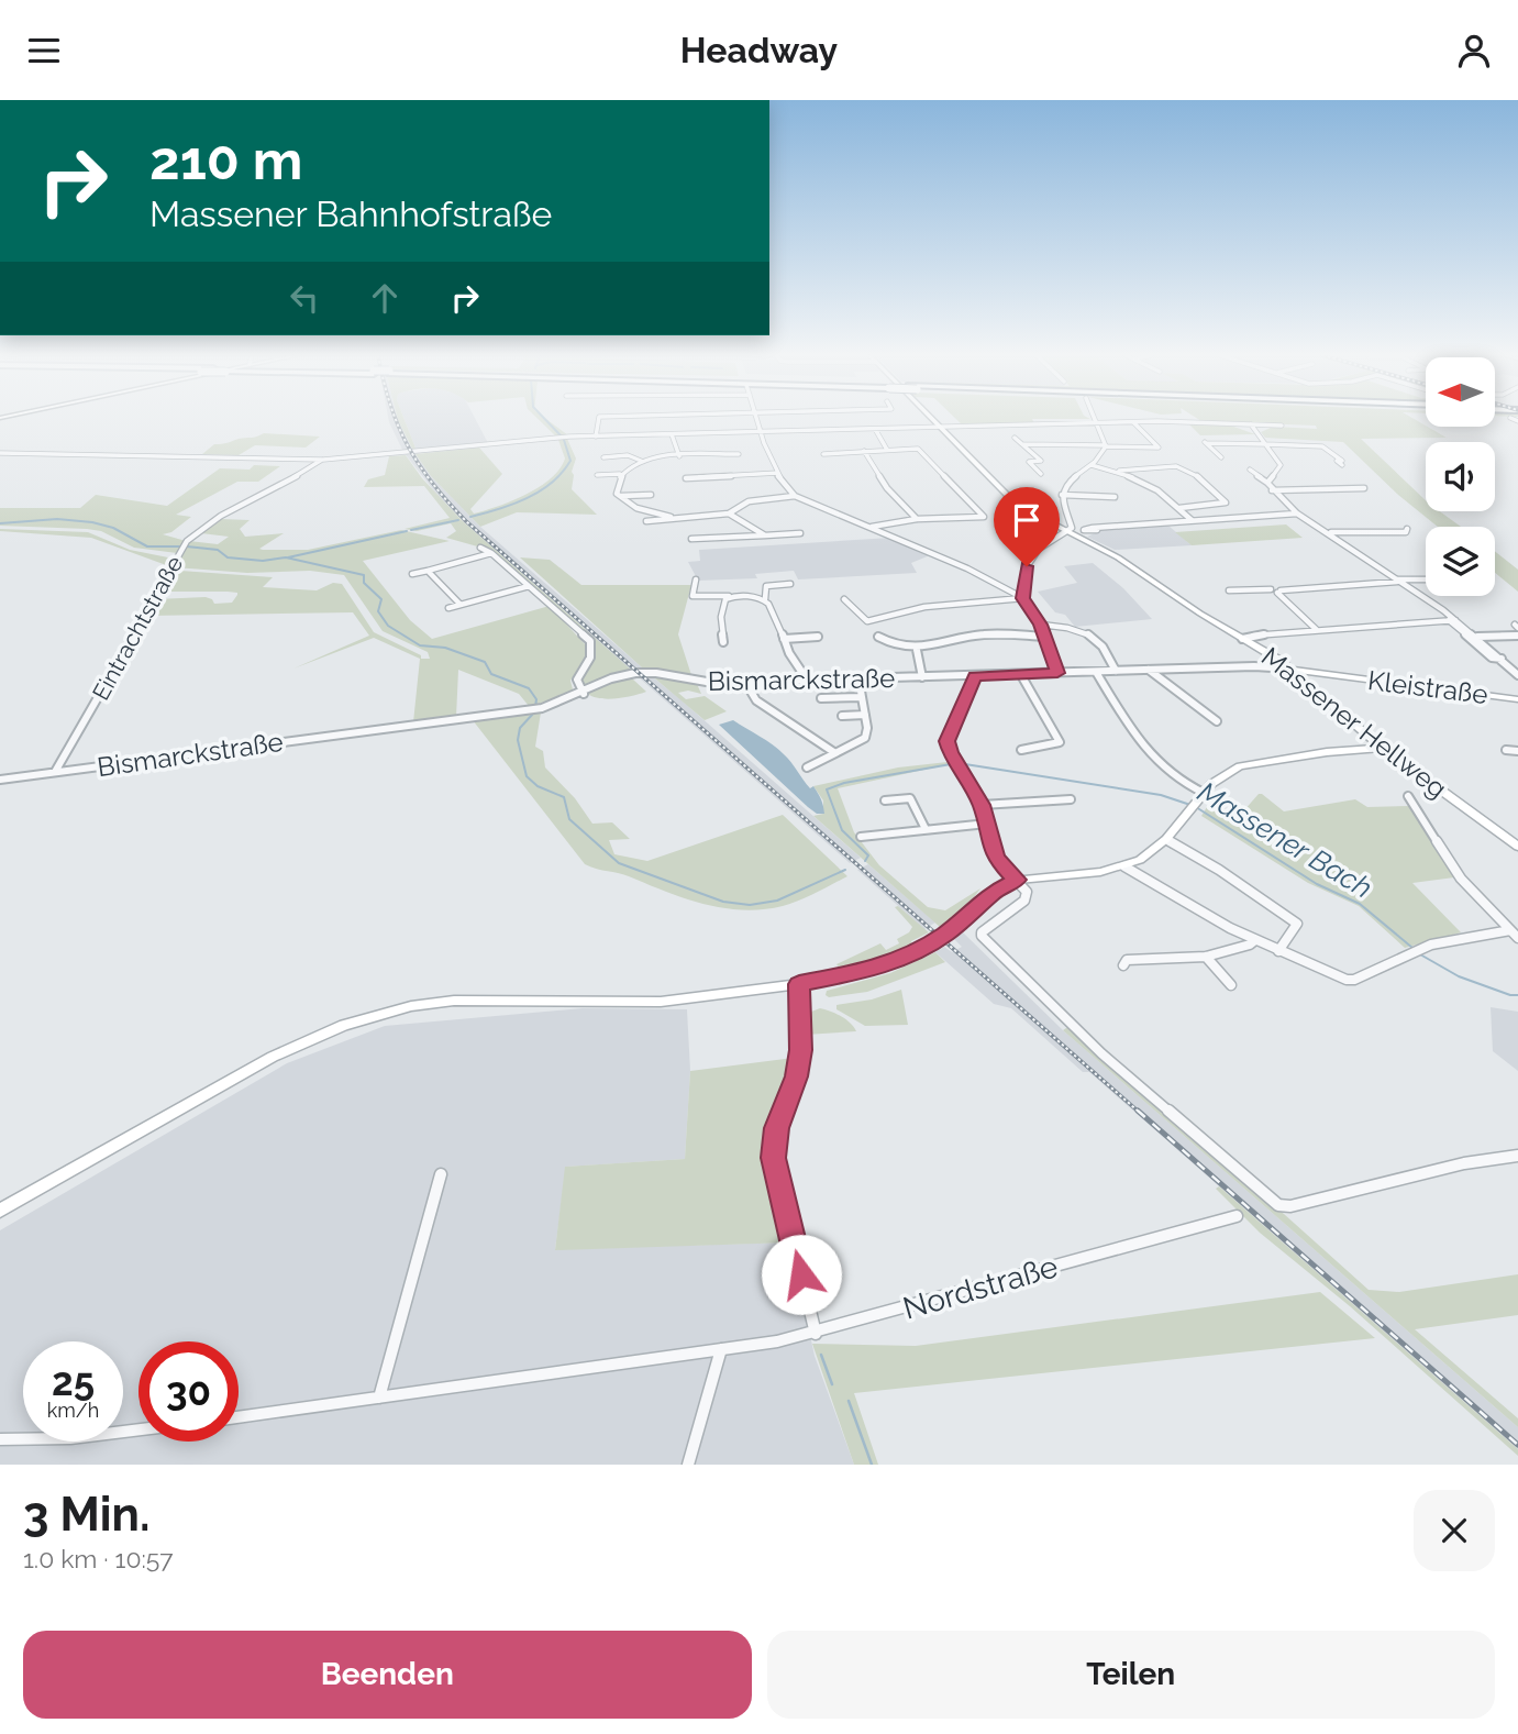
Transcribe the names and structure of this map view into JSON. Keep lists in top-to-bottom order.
{
  "streets": {
    "main road": ["Kleistraße", "Massener Hellweg"],
    "street": ["Eintrachtstraße", "Bismarckstraße", "Nordstraße"]
  },
  "crossings": [
    ["Eintrachtstraße", "Bismarckstraße"],
    ["Bismarckstraße", "Kleistraße"],
    ["Bismarckstraße", "Massener Hellweg"],
    ["Kleistraße", "Massener Hellweg"]
  ],
  "water": ["Massener Bach"],
  "north": "left",
  "page": {
    "header": "Headway",
    "turn": ["210 m", "Massener Bahnhofstraße"],
    "speed": "25 km/h",
    "limit": "30",
    "heading": ["3 Min.", "1.0 km · 10:57"],
    "buttons": ["Beenden", "Teilen"]
  }
}
